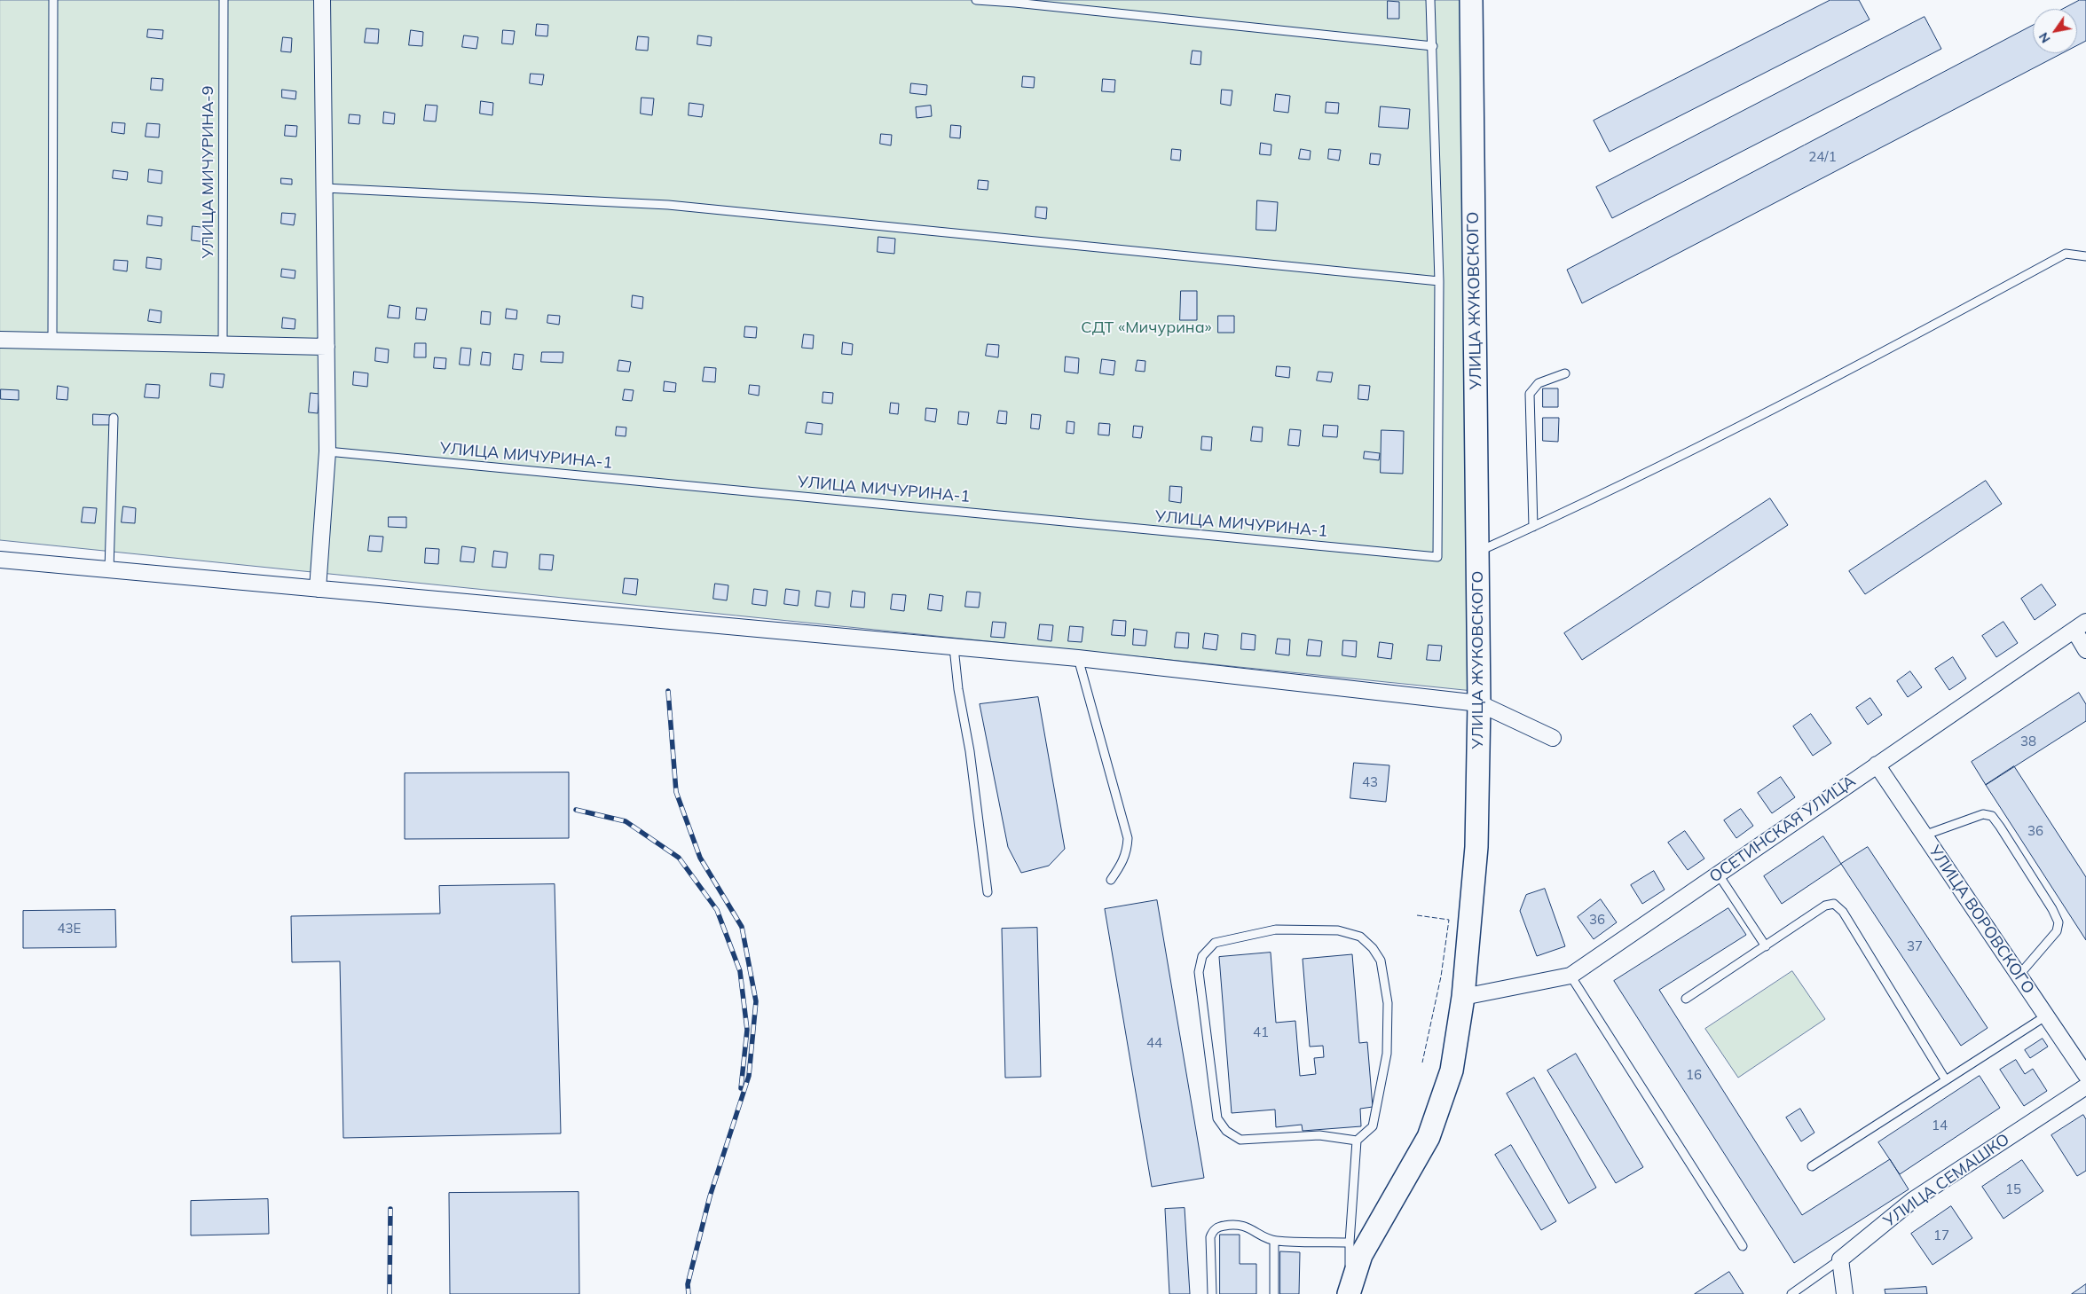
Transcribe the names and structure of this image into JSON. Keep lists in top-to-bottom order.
{
  "streets": {
    "main road": ["УЛИЦА ЖУКОВСКОГО"],
    "street": ["ОСЕТИНСКАЯ УЛИЦА", "УЛИЦА ВОРОВСКОГО", "УЛИЦА СЕМАШКО"],
    "lane": ["УЛИЦА МИЧУРИНА-9", "УЛИЦА МИЧУРИНА-1"]
  },
  "crossings": [
    ["УЛИЦА ЖУКОВСКОГО", "ОСЕТИНСКАЯ УЛИЦА"],
    ["ОСЕТИНСКАЯ УЛИЦА", "УЛИЦА ВОРОВСКОГО"]
  ],
  "parks": ["СДТ «Мичурина»"],
  "house_numbers": [
    "24/1",
    "38",
    "43",
    "36",
    "36",
    "43Е",
    "37",
    "41",
    "44",
    "16",
    "14",
    "15",
    "17"
  ],
  "north": "bottom left"
}
